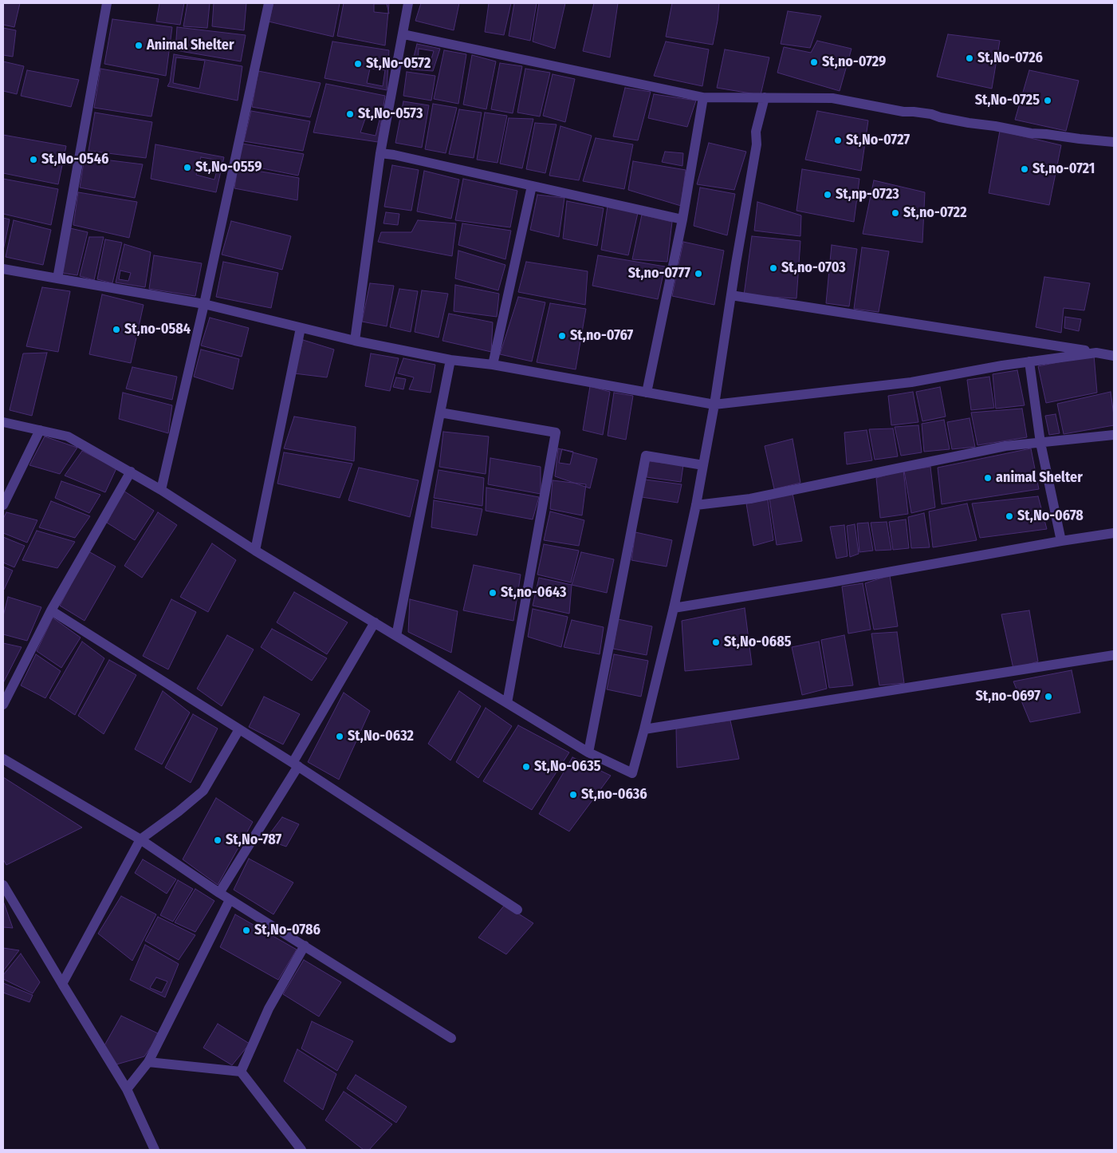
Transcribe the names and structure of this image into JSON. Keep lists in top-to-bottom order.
{
  "places": [
    "Animal Shelter",
    "St,No-0726",
    "St,no-0729",
    "St,No-0572",
    "St,No-0725",
    "St,No-0573",
    "St,No-0727",
    "St,No-0546",
    "St,No-0559",
    "St,no-0721",
    "St,np-0723",
    "St,no-0722",
    "St,no-0703",
    "St,no-0777",
    "St,no-0584",
    "St,no-0767",
    "animal Shelter",
    "St,No-0678",
    "St,no-0643",
    "St,No-0685",
    "St,no-0697",
    "St,No-0632",
    "St,No-0635",
    "St,no-0636",
    "St,No-787",
    "St,No-0786"
  ]
}
